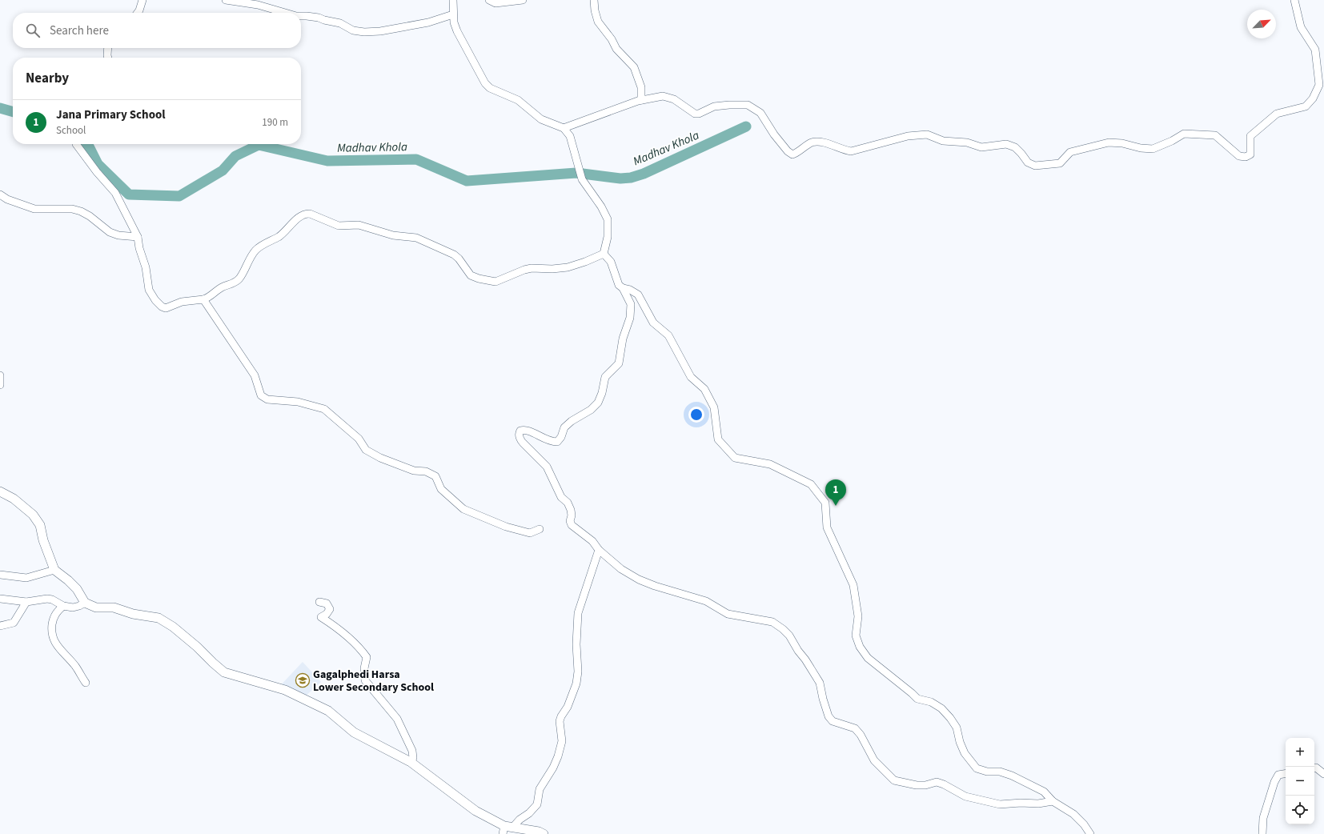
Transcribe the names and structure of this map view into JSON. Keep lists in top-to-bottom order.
{
  "water": ["Madhav Khola"],
  "places": {
    "school or university": ["Gagalphedi Harsa Lower Secondary School"]
  },
  "north": "top right",
  "page": {
    "search": "Search here",
    "heading": "Nearby",
    "list": [
      {
        "mark": "1",
        "name": "Jana Primary School",
        "note": "School",
        "value": "190 m"
      }
    ],
    "pins": "1",
    "map_buttons": ["+", "−"]
  }
}
